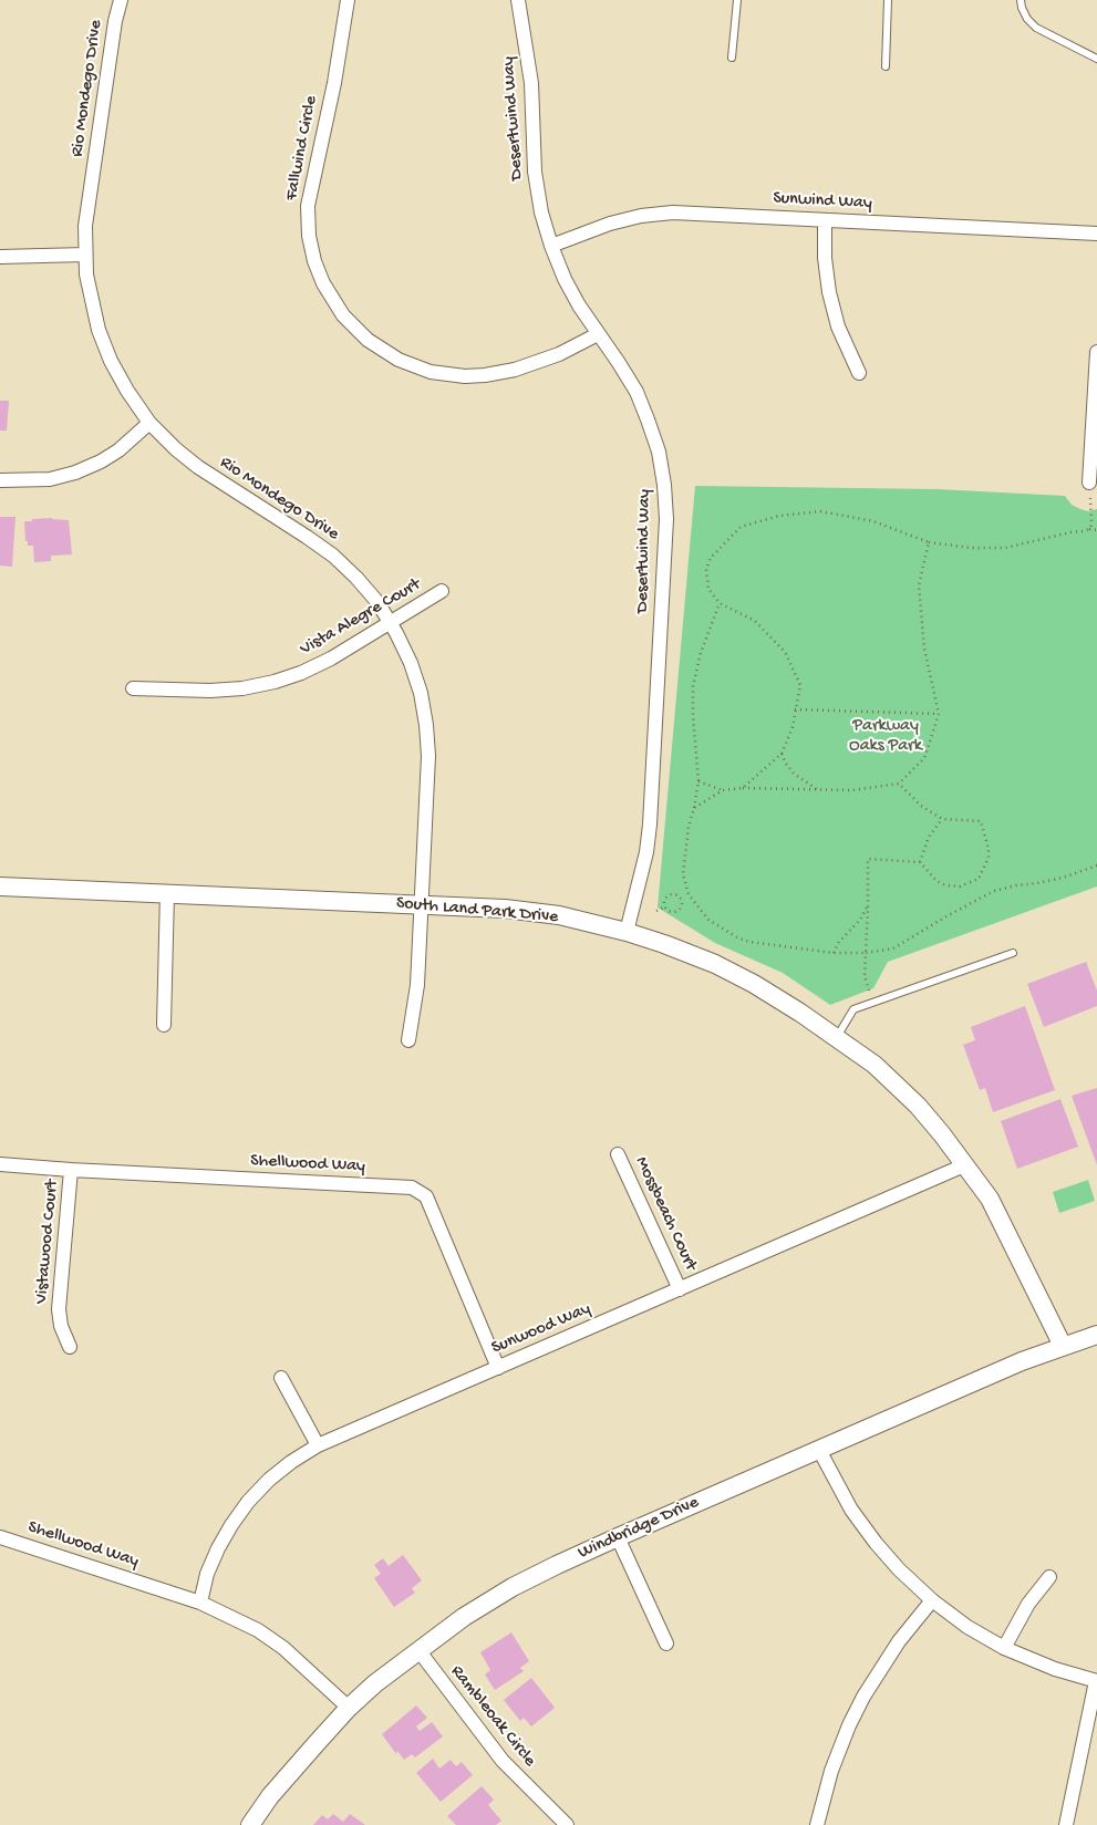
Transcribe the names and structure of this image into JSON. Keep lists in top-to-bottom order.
{
  "streets": {
    "street": [
      "Rio Mondego Drive",
      "Desertwind Way",
      "Fallwind Circle",
      "Sunwind Way",
      "Vista Alegre Court",
      "South Land Park Drive",
      "Shellwood Way",
      "Mossbeach Court",
      "Vistawood Court",
      "Sunwood Way",
      "Windbridge Drive",
      "Rambleoak Circle"
    ]
  },
  "crossings": [
    ["Rio Mondego Drive", "Vista Alegre Court"],
    ["Rio Mondego Drive", "South Land Park Drive"],
    ["Desertwind Way", "Fallwind Circle"],
    ["Desertwind Way", "Sunwind Way"],
    ["Desertwind Way", "South Land Park Drive"],
    ["South Land Park Drive", "Sunwood Way"],
    ["South Land Park Drive", "Windbridge Drive"],
    ["Shellwood Way", "Vistawood Court"],
    ["Shellwood Way", "Sunwood Way"],
    ["Shellwood Way", "Windbridge Drive"],
    ["Mossbeach Court", "Sunwood Way"],
    ["Windbridge Drive", "Rambleoak Circle"]
  ],
  "parks": ["Parkway Oaks Park"]
}
